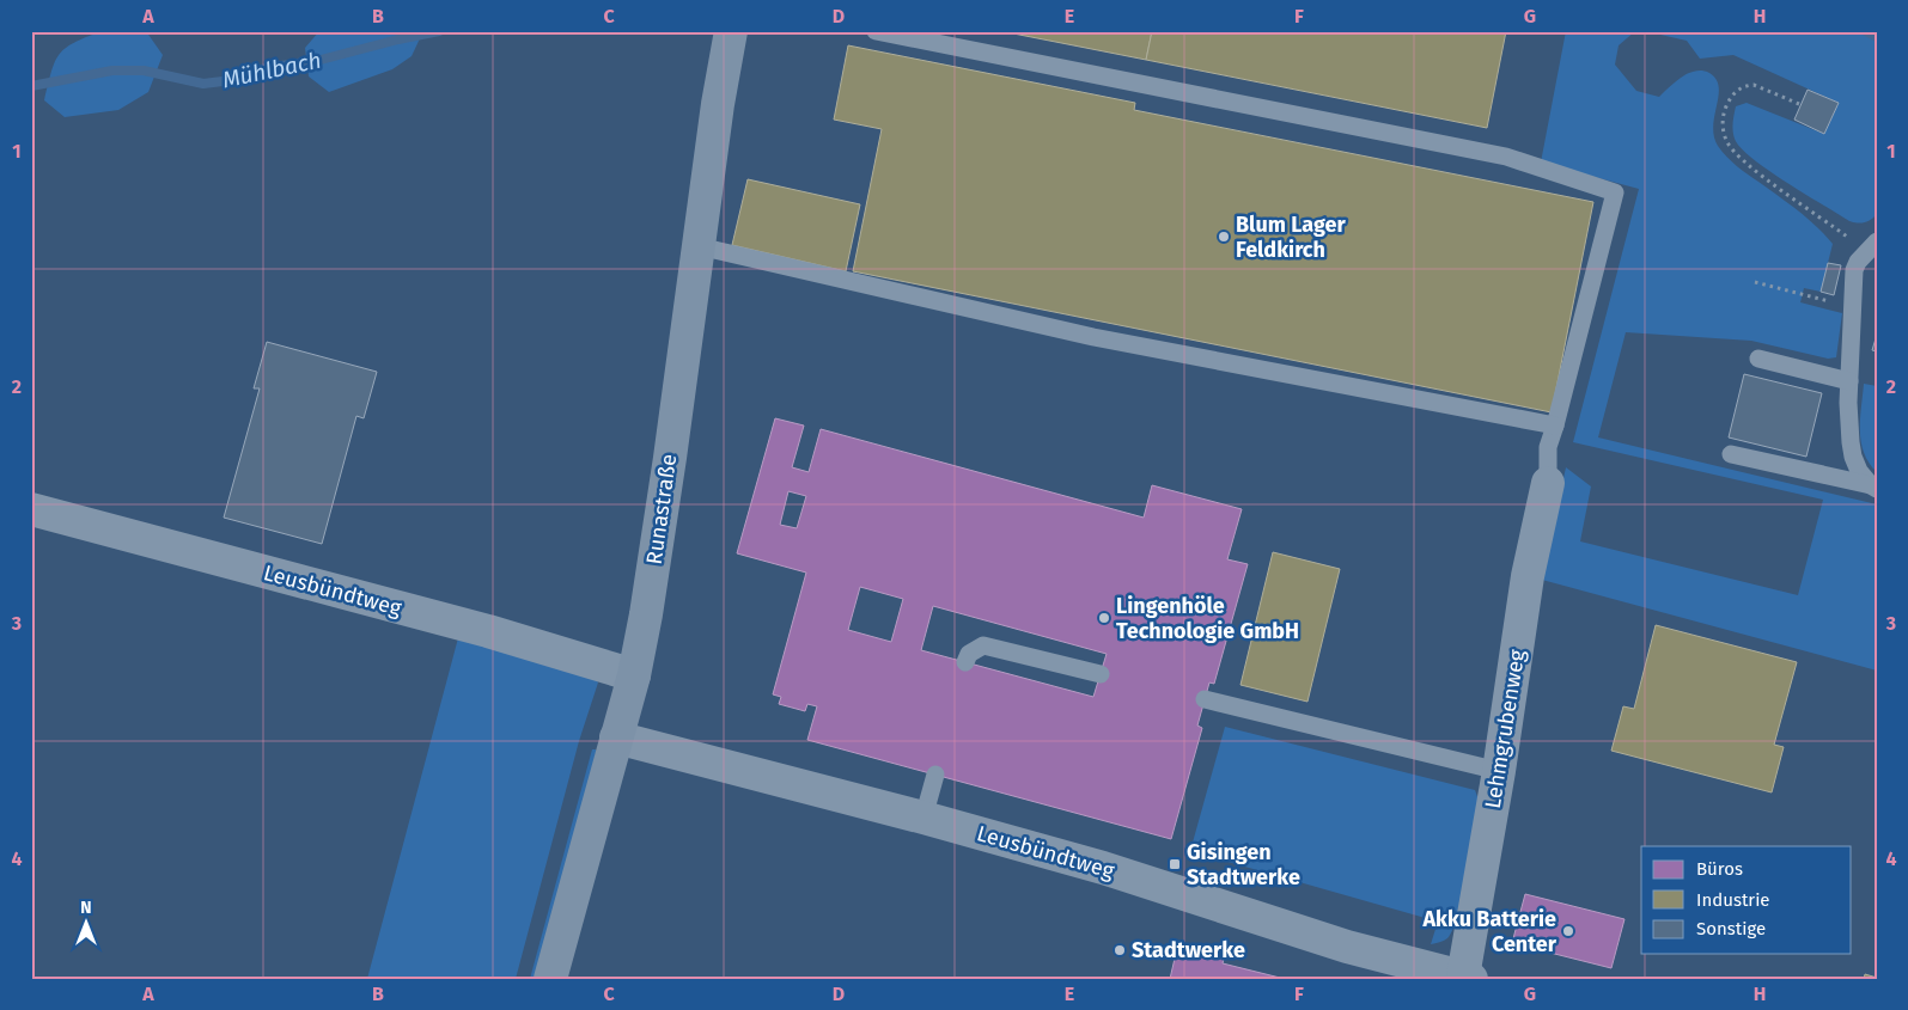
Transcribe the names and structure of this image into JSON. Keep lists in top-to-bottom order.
{
  "streets": {
    "street": ["Runastraße", "Leusbündtweg", "Lehmgrubenweg"]
  },
  "crossings": [
    ["Runastraße", "Leusbündtweg"],
    ["Leusbündtweg", "Lehmgrubenweg"]
  ],
  "water": ["Mühlbach"],
  "places": {
    "other": [
      "Blum Lager Feldkirch",
      "Lingenhöle Technologie GmbH",
      "Akku Batterie Center",
      "Stadtwerke"
    ],
    "transit": ["Gisingen Stadtwerke"]
  },
  "legend": ["Büros", "Industrie", "Sonstige"],
  "north": "top",
  "grid": {
    "columns": [
      "A",
      "B",
      "C",
      "D",
      "E",
      "F",
      "G",
      "H"
    ],
    "rows": [
      "1",
      "2",
      "3",
      "4"
    ]
  }
}
